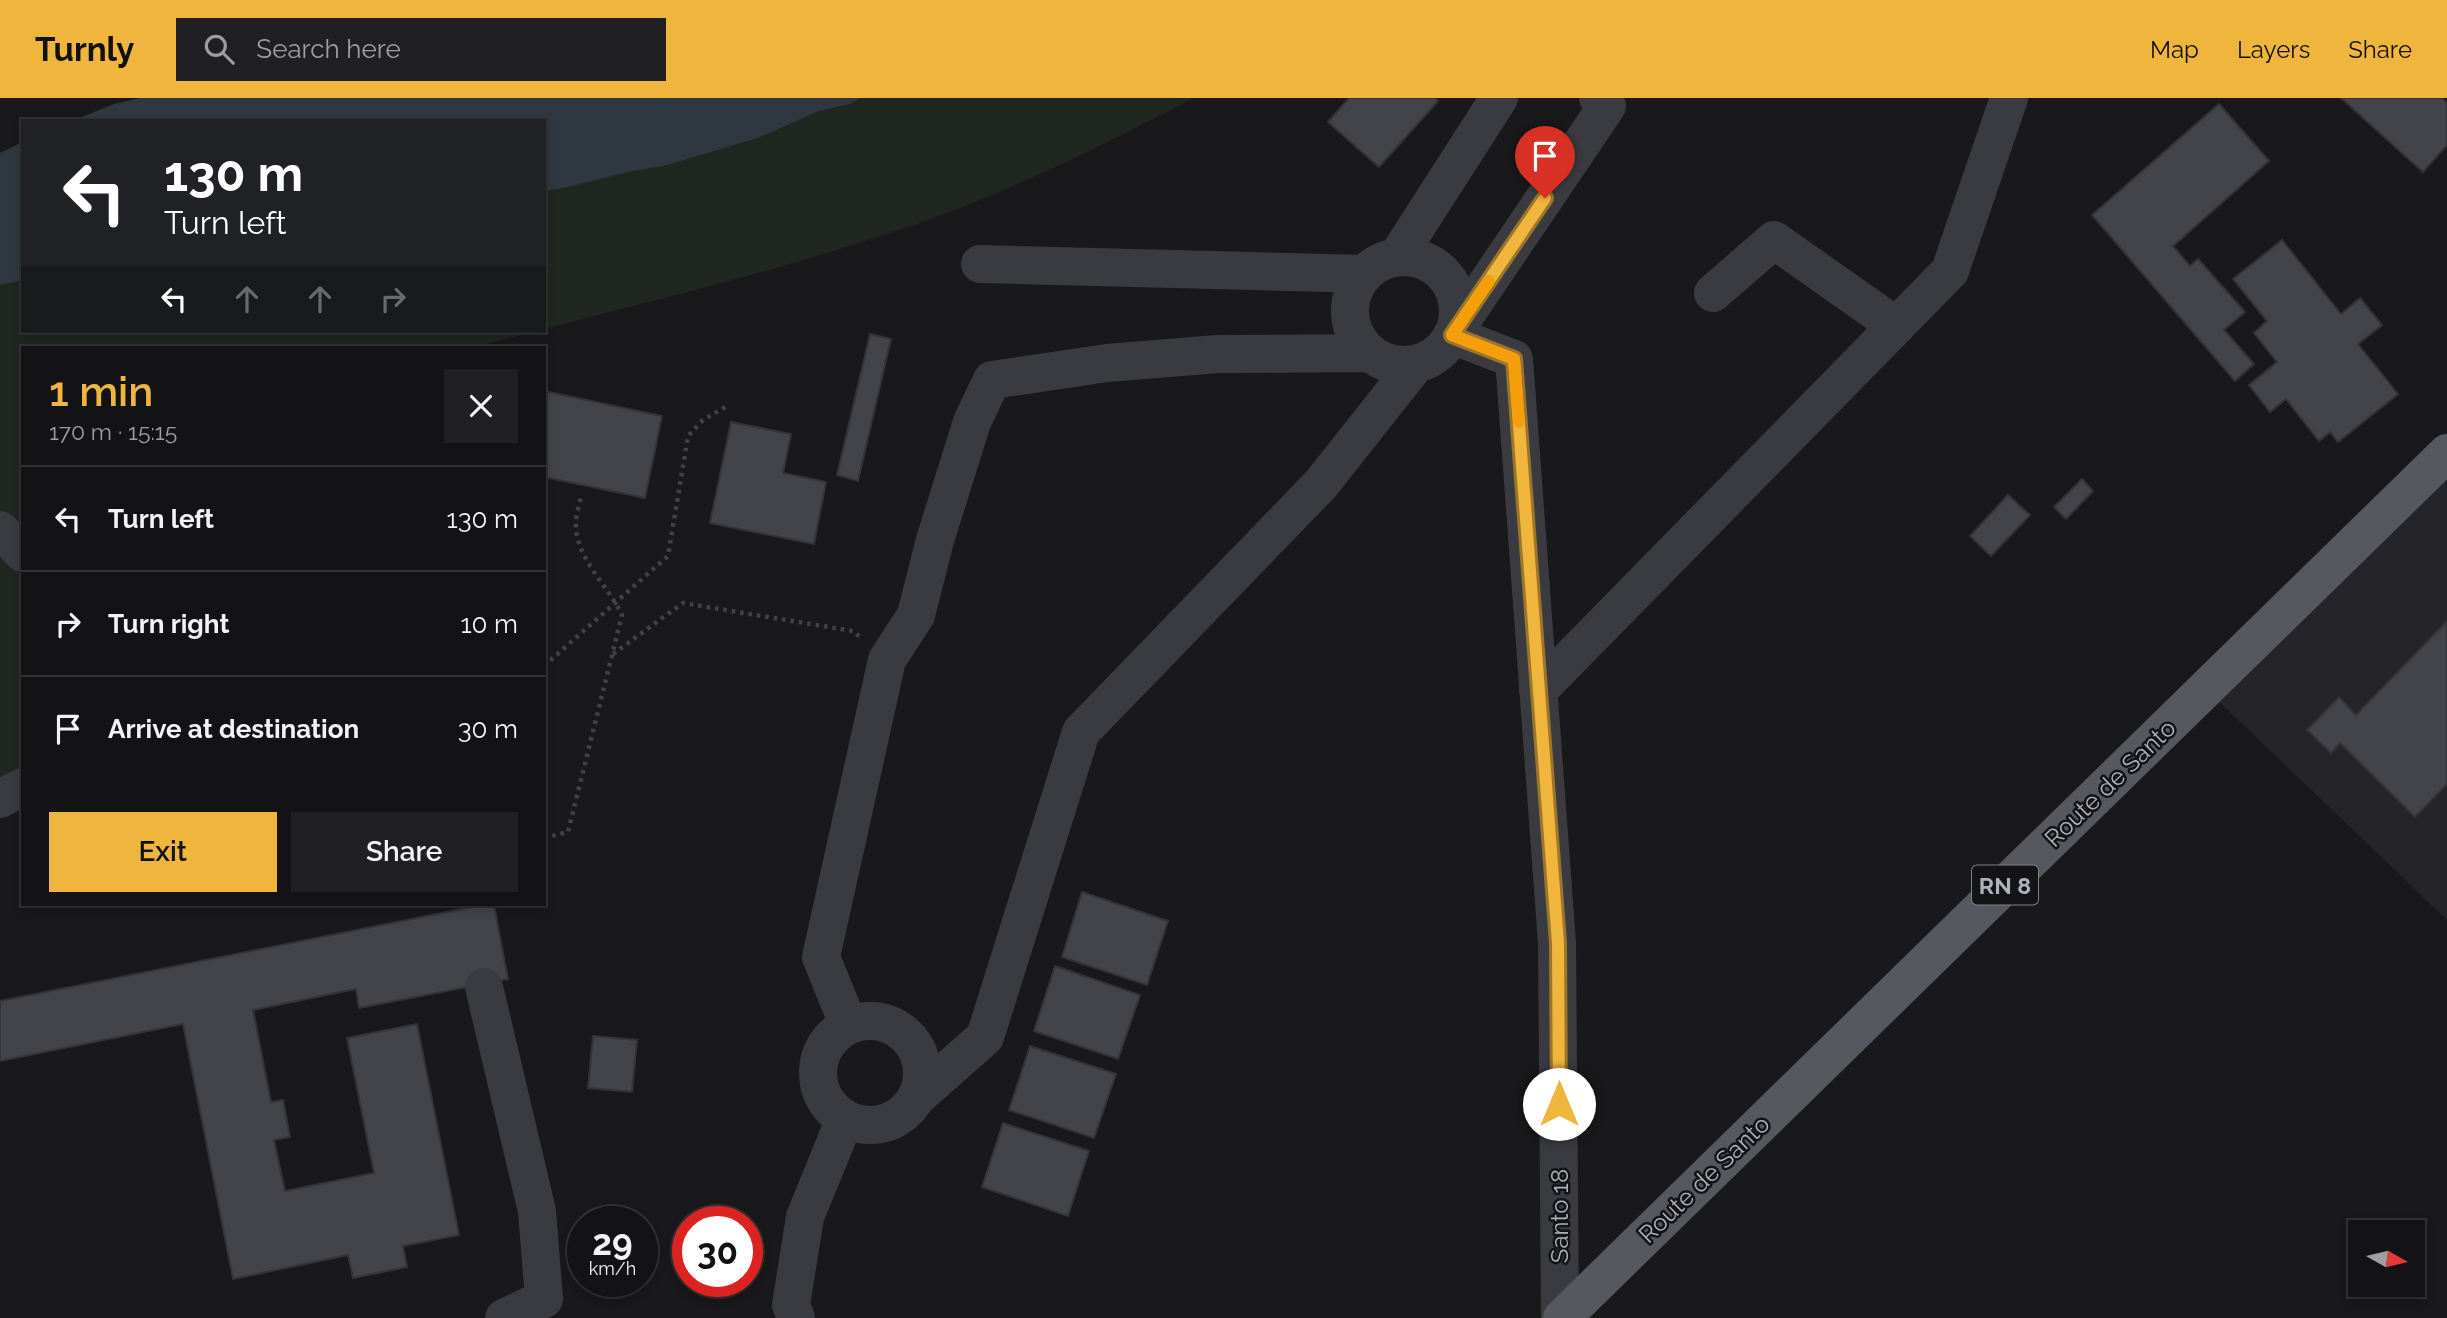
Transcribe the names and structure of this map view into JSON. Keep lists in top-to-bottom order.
{
  "streets": {
    "main road": ["Route de Santo", "RN 8"],
    "street": ["Santo 18"]
  },
  "crossings": [
    ["Route de Santo", "Santo 18"]
  ],
  "north": "right",
  "page": {
    "header": "Turnly",
    "search": "Search here",
    "nav": ["Map", "Layers", "Share"],
    "turn": ["130 m", "Turn left"],
    "heading": ["1 min", "170 m · 15:15"],
    "list": [
      {
        "name": "Turn left",
        "value": "130 m"
      },
      {
        "name": "Turn right",
        "value": "10 m"
      },
      {
        "name": "Arrive at destination",
        "value": "30 m"
      }
    ],
    "buttons": ["Exit", "Share"],
    "speed": "29 km/h",
    "limit": "30"
  }
}
